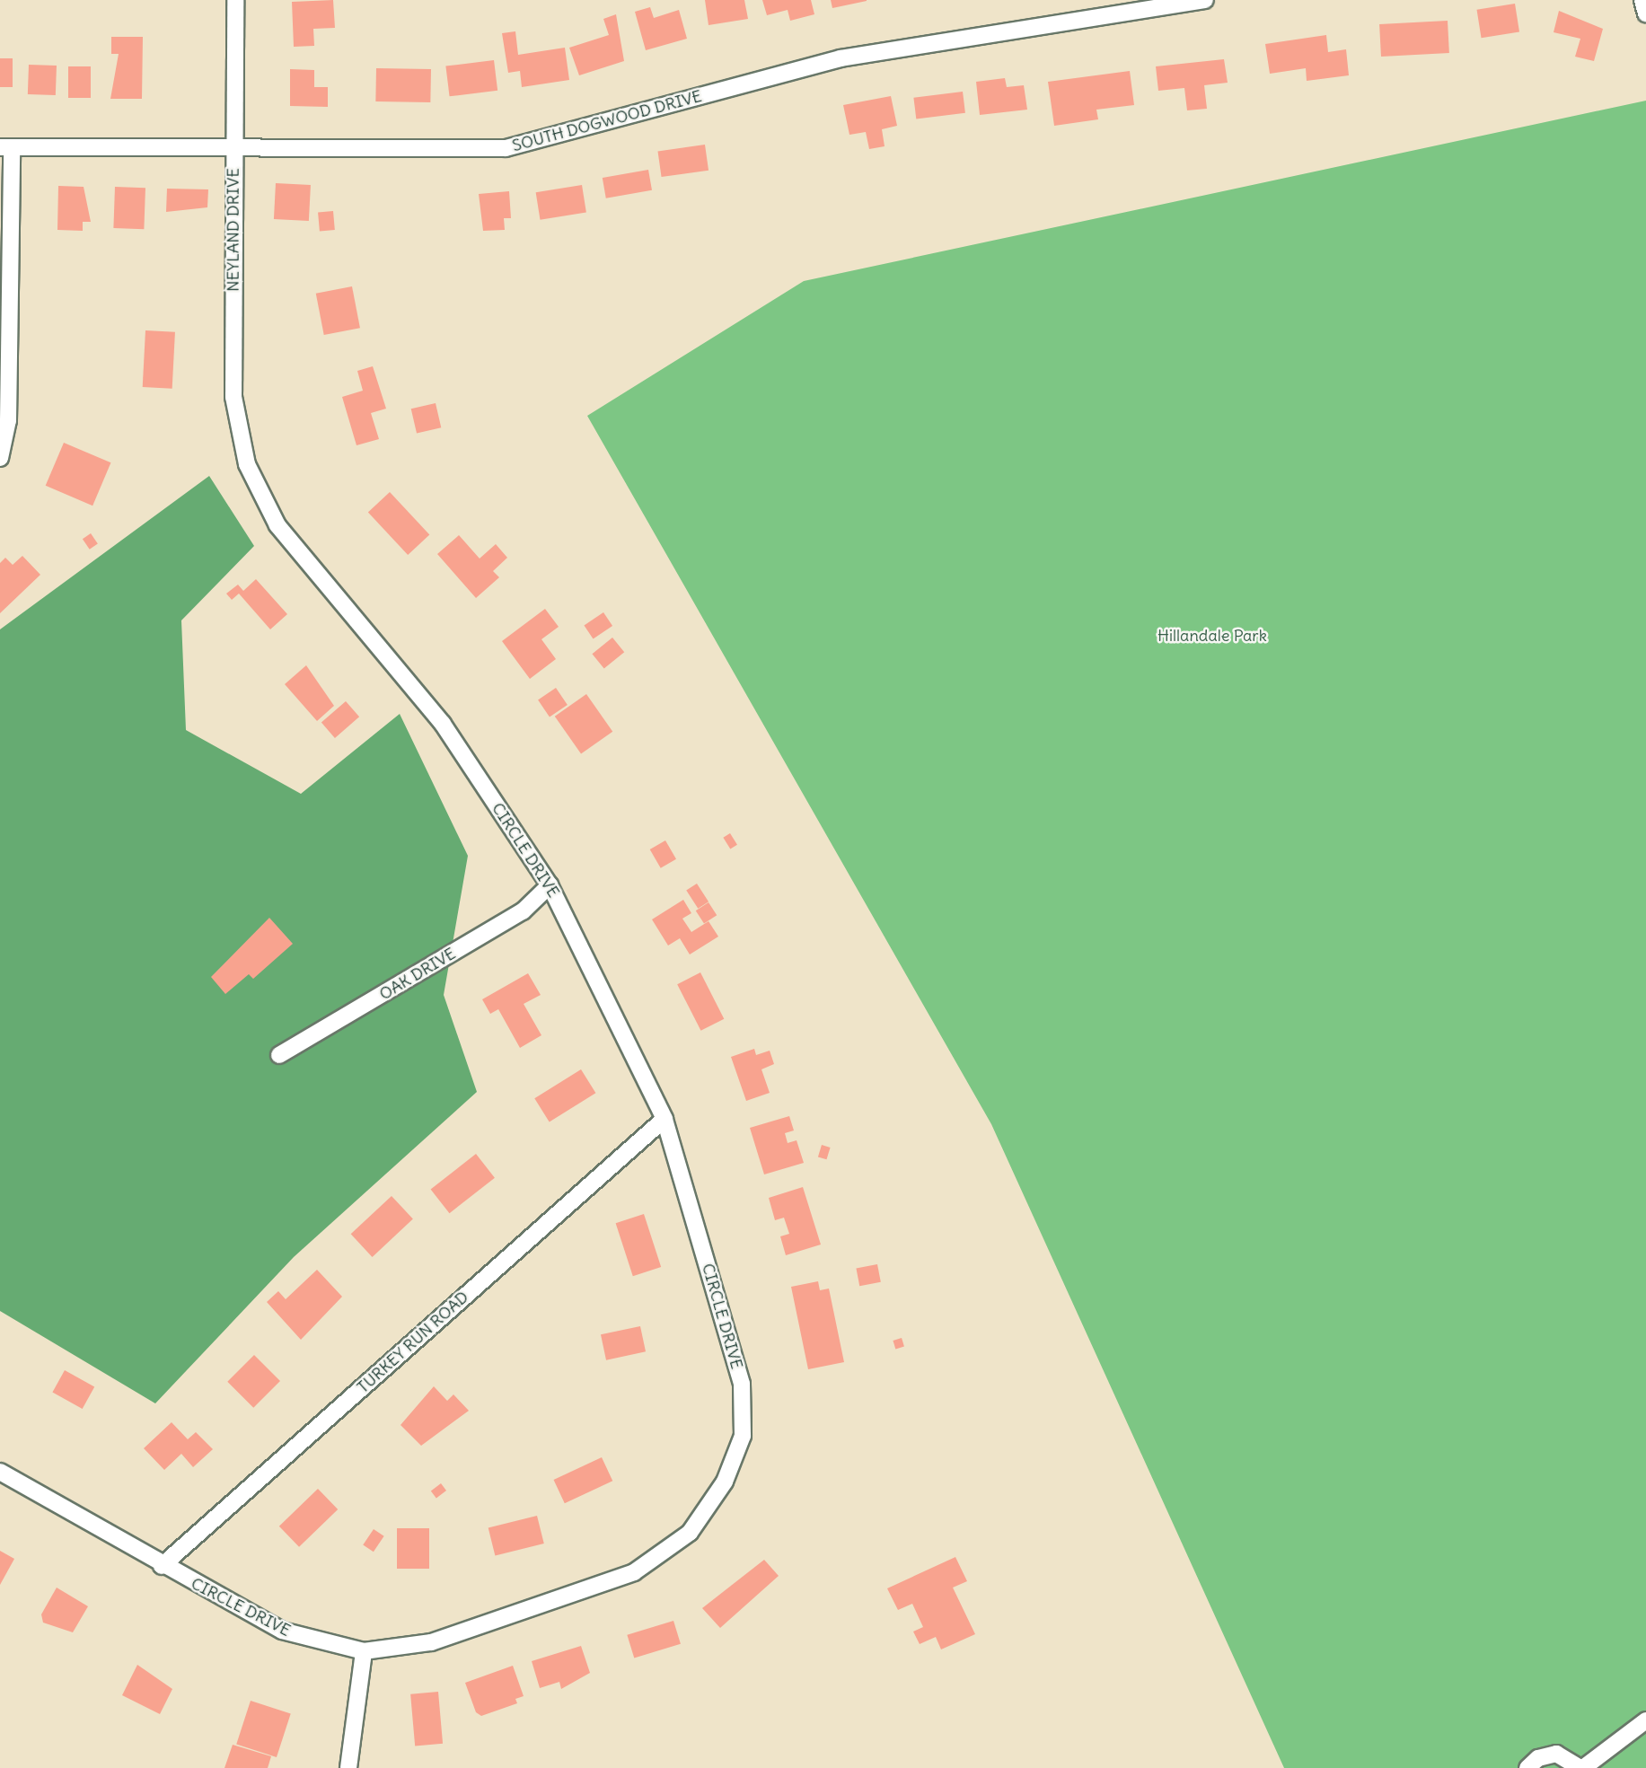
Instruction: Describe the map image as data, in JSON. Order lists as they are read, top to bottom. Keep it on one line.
{"streets":{"street":["SOUTH DOGWOOD DRIVE","NEYLAND DRIVE","CIRCLE DRIVE","OAK DRIVE","TURKEY RUN ROAD"]},"crossings":[["SOUTH DOGWOOD DRIVE","NEYLAND DRIVE"],["NEYLAND DRIVE","CIRCLE DRIVE"],["CIRCLE DRIVE","OAK DRIVE"],["CIRCLE DRIVE","TURKEY RUN ROAD"]],"parks":["Hillandale Park"]}
